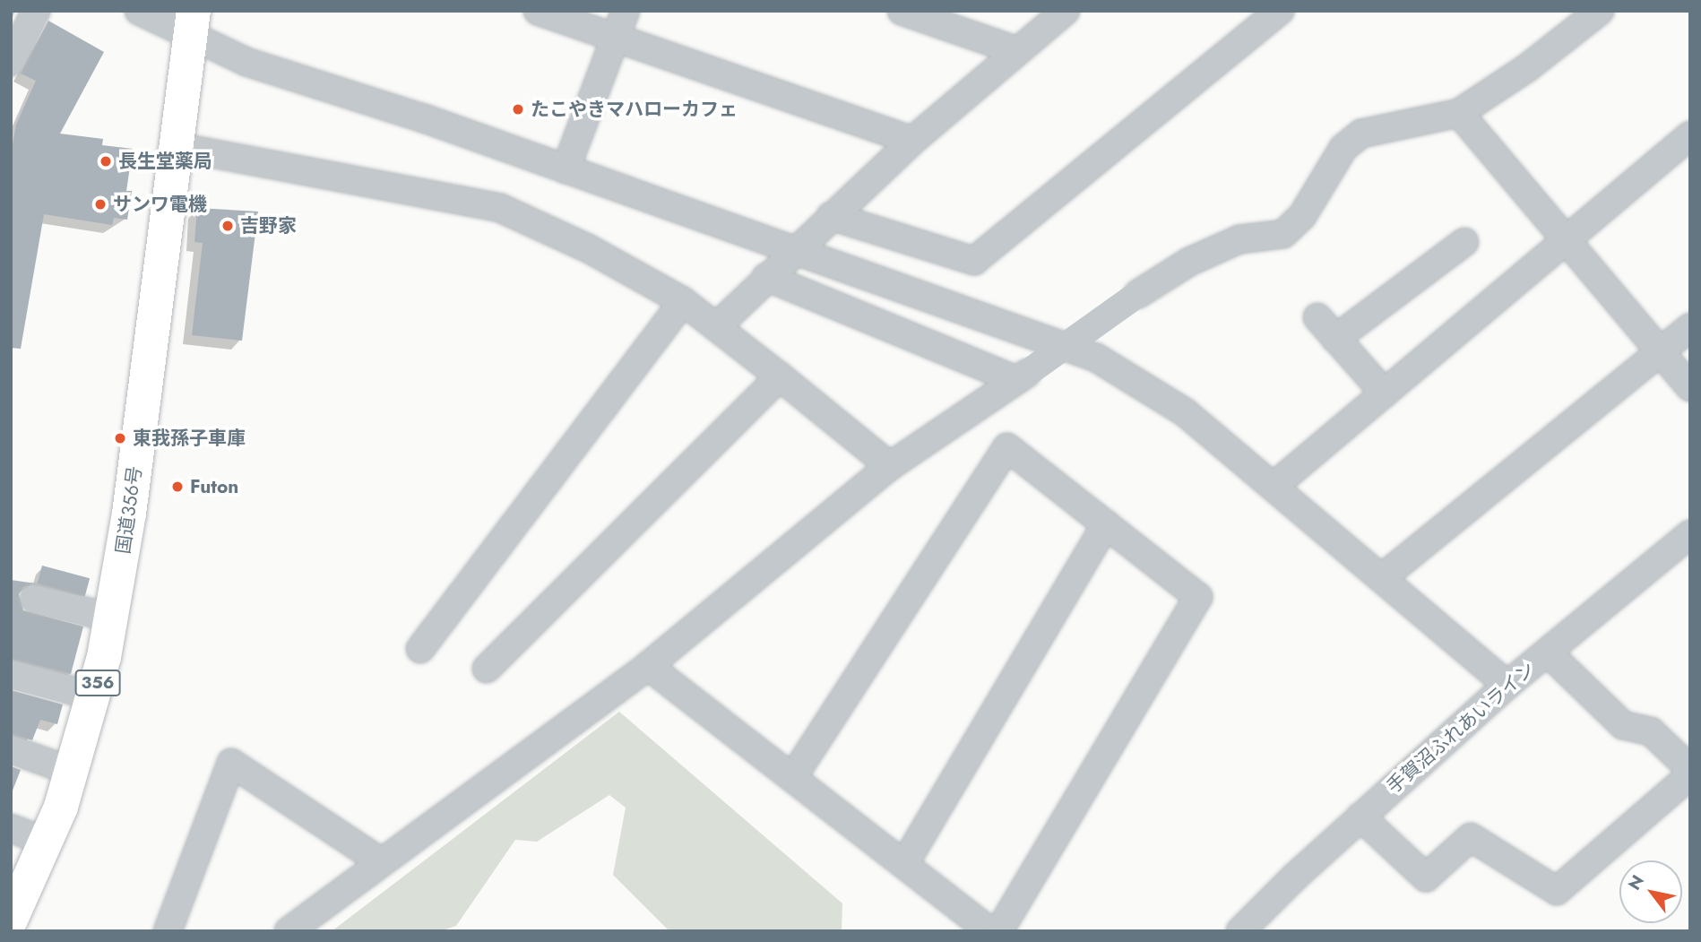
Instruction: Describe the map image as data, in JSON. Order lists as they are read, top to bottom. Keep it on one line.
{"streets":{"highway":["国道356号","356"],"street":["手賀沼ふれあいライン"]},"places":["たこやきマハローカフェ","長生堂薬局","サンワ電機","吉野家","東我孫子車庫","Futon"],"north":"top left"}
